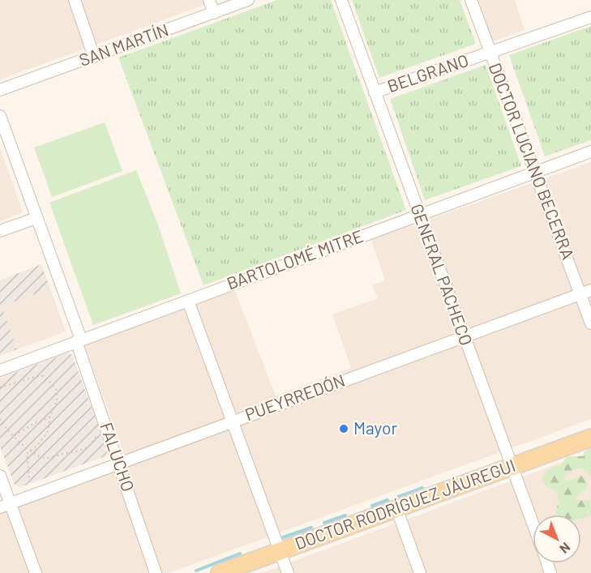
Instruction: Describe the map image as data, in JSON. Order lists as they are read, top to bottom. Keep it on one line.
{"streets":{"main road":["DOCTOR RODRÍGUEZ JÁUREGUI"],"street":["SAN MARTÍN","BELGRANO","DOCTOR LUCIANO BECERRA","BARTOLOMÉ MITRE","GENERAL PACHECO","PUEYRREDÓN","FALUCHO"]},"crossings":[["BELGRANO","DOCTOR LUCIANO BECERRA"],["BELGRANO","GENERAL PACHECO"],["DOCTOR LUCIANO BECERRA","BARTOLOMÉ MITRE"],["DOCTOR LUCIANO BECERRA","PUEYRREDÓN"],["BARTOLOMÉ MITRE","GENERAL PACHECO"],["BARTOLOMÉ MITRE","FALUCHO"],["GENERAL PACHECO","PUEYRREDÓN"],["GENERAL PACHECO","DOCTOR RODRÍGUEZ JÁUREGUI"],["PUEYRREDÓN","FALUCHO"]],"places":["Mayor"],"north":"bottom right"}
